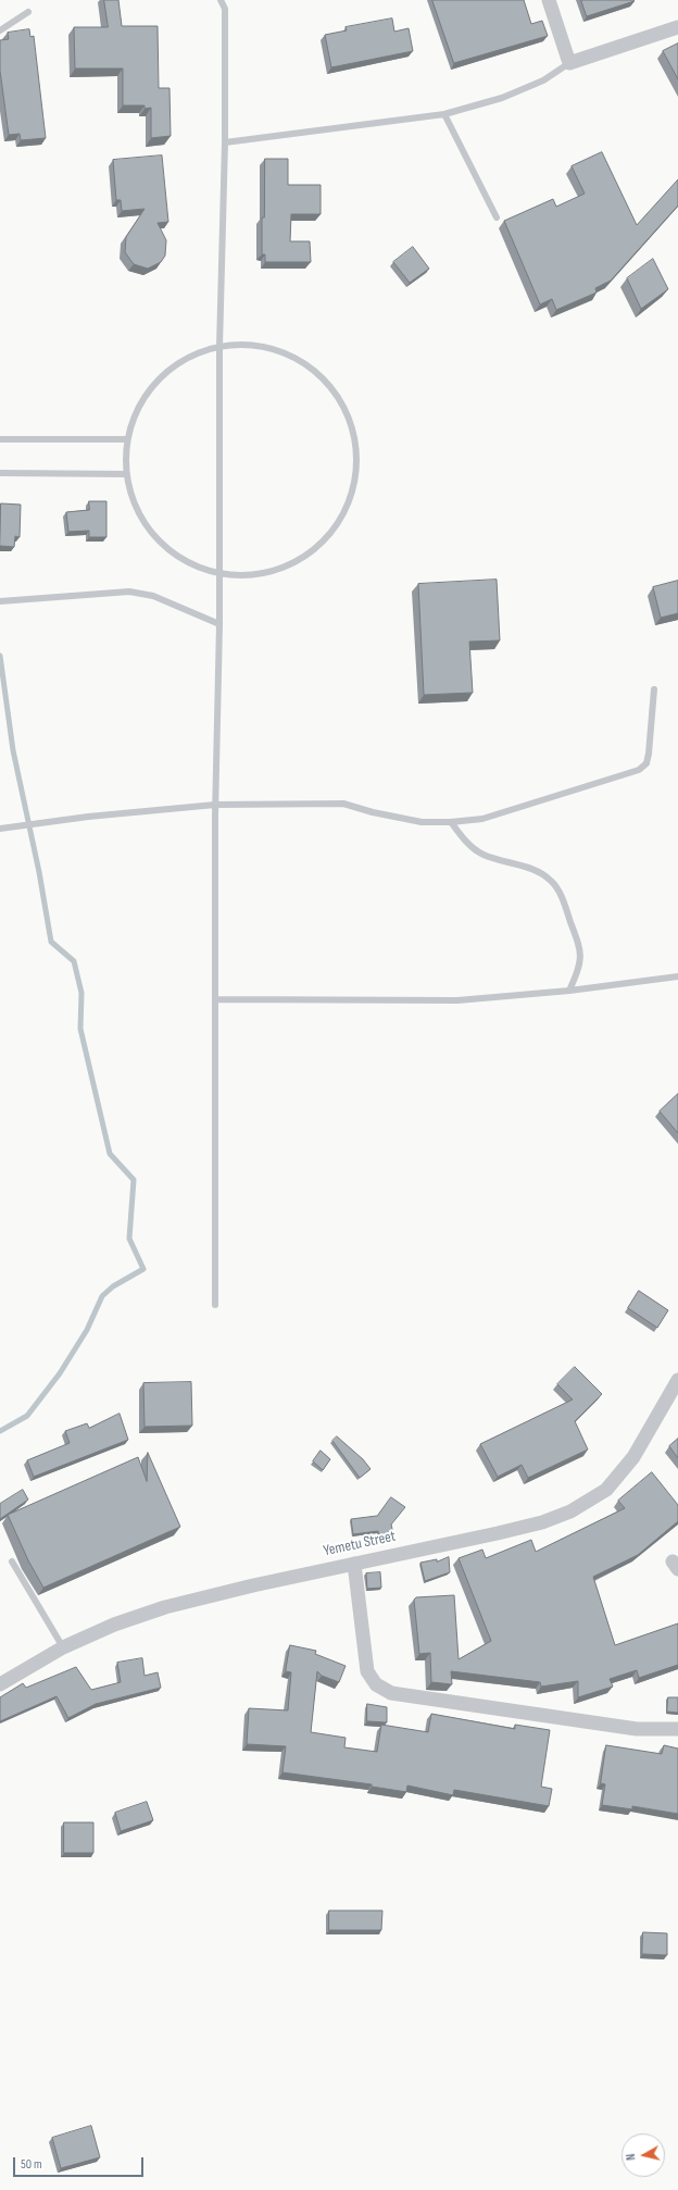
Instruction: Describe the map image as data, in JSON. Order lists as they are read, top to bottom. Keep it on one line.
{"streets":{"street":["Yemetu Street"]},"scale_bar":"50 m","north":"left"}
